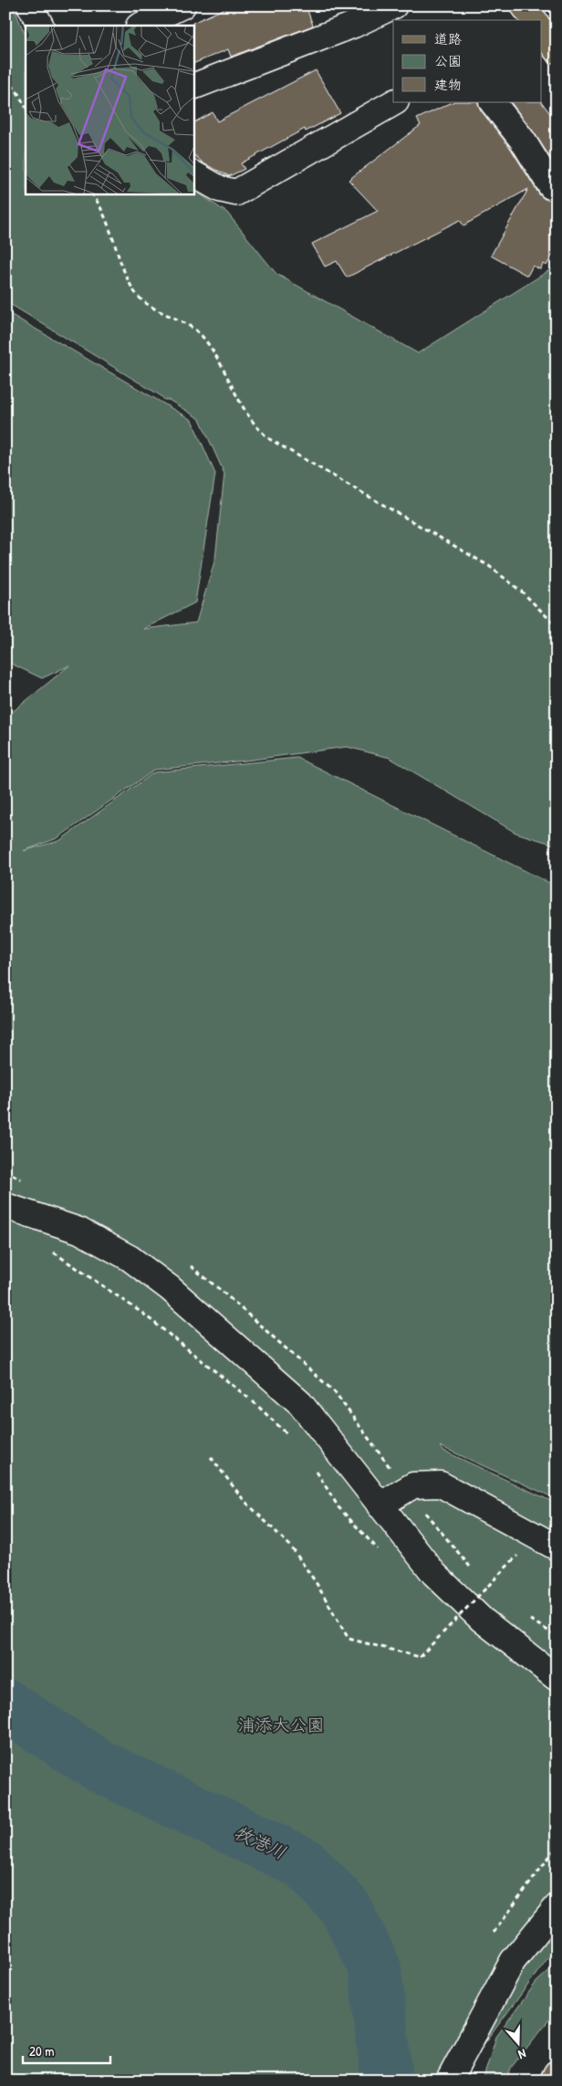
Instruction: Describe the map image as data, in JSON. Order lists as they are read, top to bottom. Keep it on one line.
{"water":["牧港川"],"parks":["浦添大公園"],"legend":["道路","公園","建物"],"scale_bar":"20 m","north":"bottom"}
